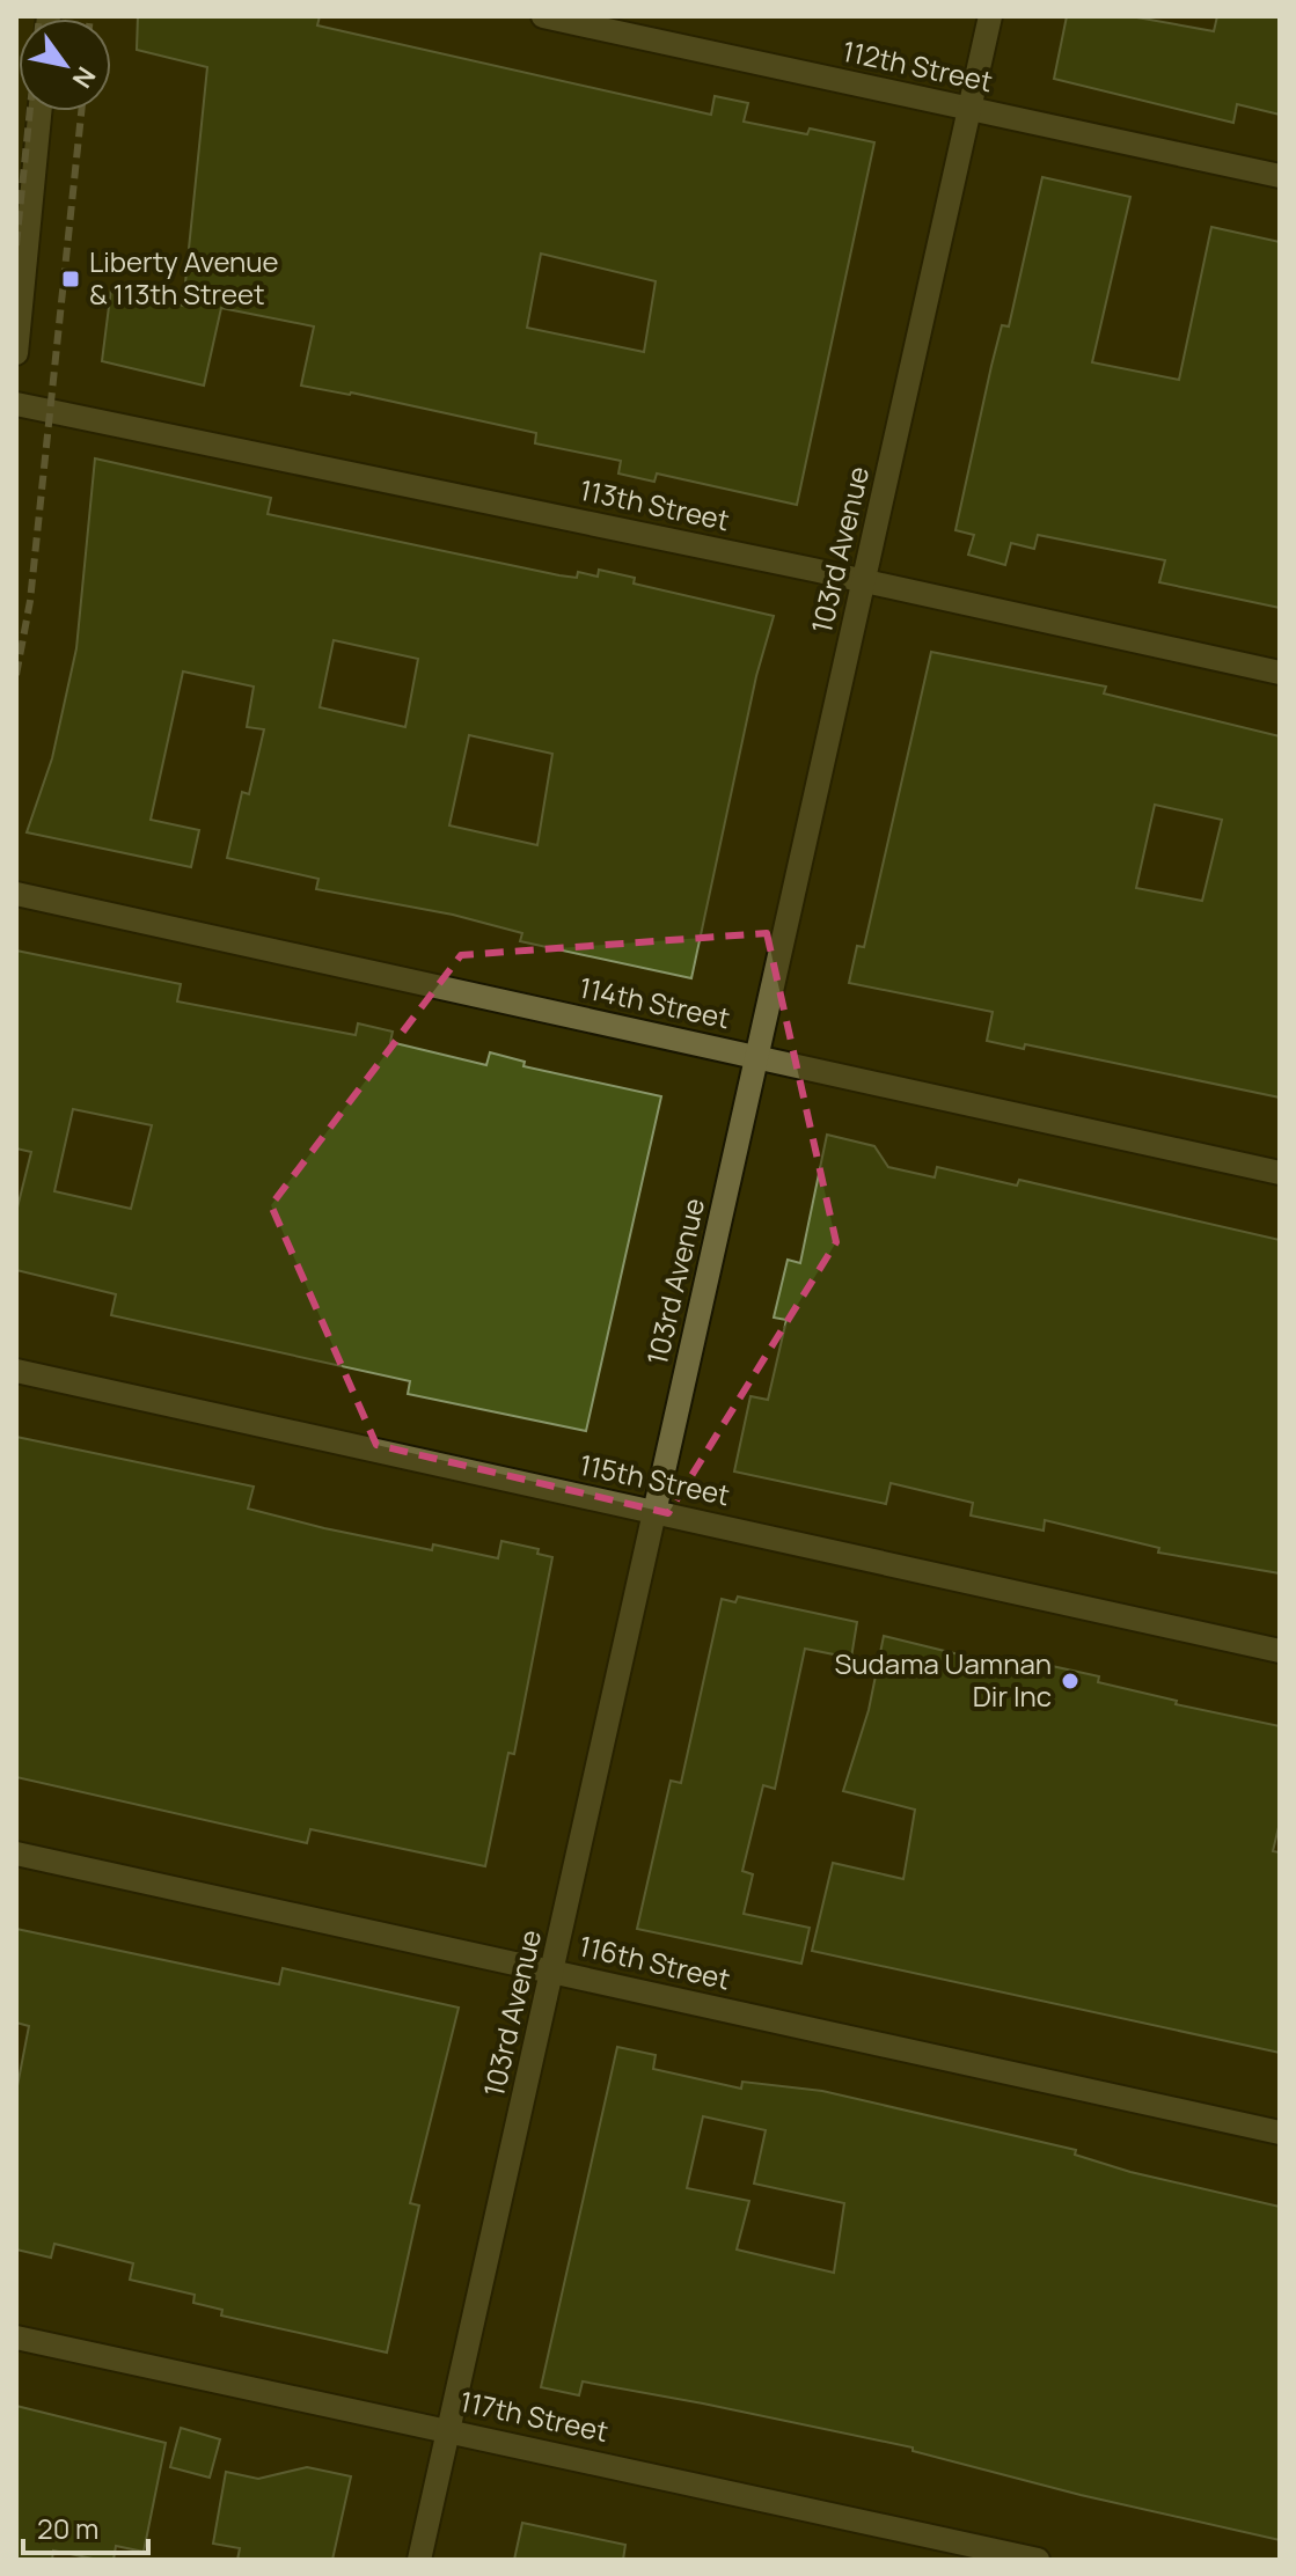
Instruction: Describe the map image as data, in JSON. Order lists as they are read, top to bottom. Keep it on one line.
{"streets":{"street":["112th Street","113th Street","103rd Avenue","114th Street","115th Street","116th Street","117th Street"]},"crossings":[["112th Street","103rd Avenue"],["113th Street","103rd Avenue"],["103rd Avenue","114th Street"],["103rd Avenue","115th Street"],["103rd Avenue","116th Street"],["103rd Avenue","117th Street"]],"places":{"transit":["Liberty Avenue & 113th Street"],"other":["Sudama Uamnan Dir Inc"]},"scale_bar":"20 m","north":"bottom right"}
